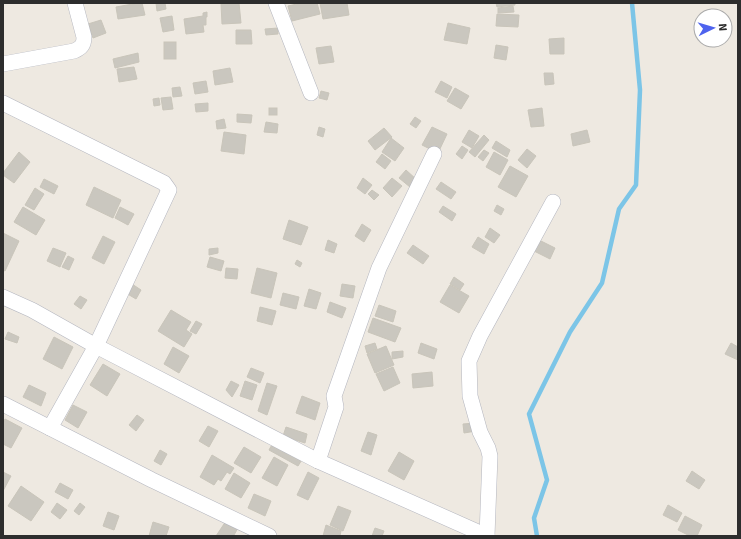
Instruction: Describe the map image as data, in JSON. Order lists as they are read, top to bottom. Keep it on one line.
{"north":"right"}
